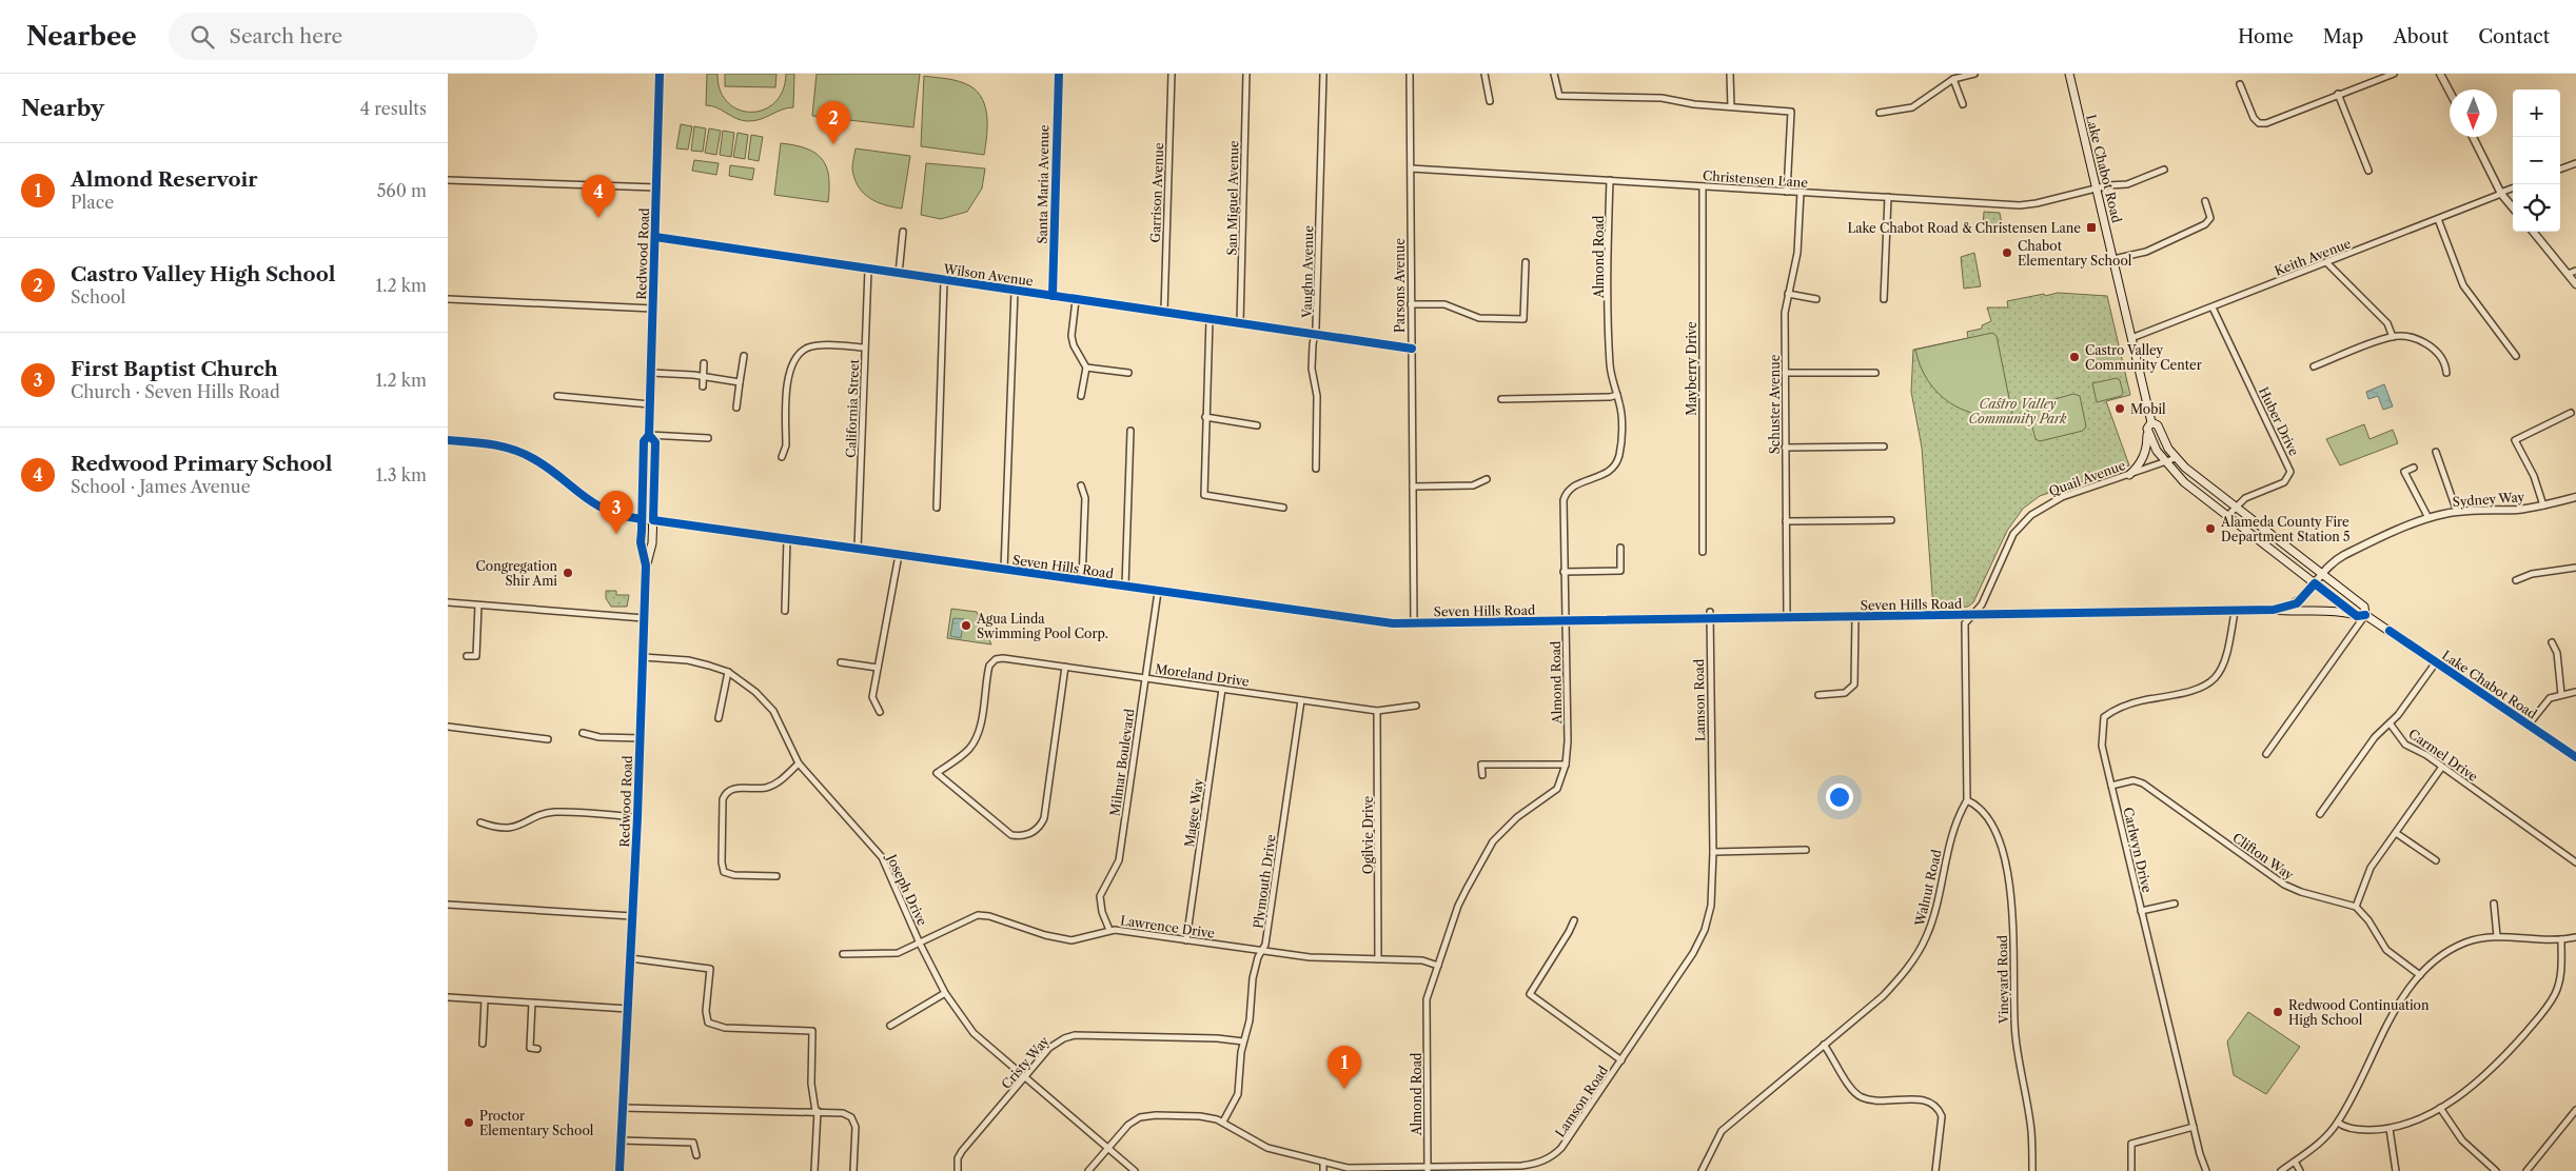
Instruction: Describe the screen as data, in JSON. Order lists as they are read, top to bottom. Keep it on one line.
{"streets":{"main road":["Lake Chabot Road","Redwood Road"],"street":["Christensen Lane","Santa Maria Avenue","Garrison Avenue","San Miguel Avenue","Almond Road","Keith Avenue","Vaughn Avenue","Wilson Avenue","Parsons Avenue","Mayberry Drive","Schuster Avenue","California Street","Huber Drive","Quail Avenue","Sydney Way","Seven Hills Road","Moreland Drive","Lamson Road","Carmel Drive","Milmar Boulevard","Magee Way","Ogilvie Drive","Carlwyn Drive","Clifton Way","Plymouth Drive","Walnut Road","Joseph Drive","Lawrence Drive","Vineyard Road","Cristy Way"]},"crossings":[["Lake Chabot Road","Christensen Lane"],["Lake Chabot Road","Keith Avenue"],["Lake Chabot Road","Huber Drive"],["Lake Chabot Road","Quail Avenue"],["Lake Chabot Road","Sydney Way"],["Lake Chabot Road","Seven Hills Road"],["Lake Chabot Road","Carmel Drive"],["Christensen Lane","Almond Road"],["Christensen Lane","Parsons Avenue"],["Christensen Lane","Mayberry Drive"],["Christensen Lane","Schuster Avenue"],["Santa Maria Avenue","Wilson Avenue"],["Garrison Avenue","Wilson Avenue"],["San Miguel Avenue","Wilson Avenue"],["Redwood Road","Wilson Avenue"],["Redwood Road","Seven Hills Road"],["Redwood Road","Joseph Drive"],["Almond Road","Seven Hills Road"],["Almond Road","Lamson Road"],["Almond Road","Lawrence Drive"],["Keith Avenue","Huber Drive"],["Vaughn Avenue","Wilson Avenue"],["Wilson Avenue","Parsons Avenue"],["Wilson Avenue","California Street"],["Parsons Avenue","Seven Hills Road"],["Schuster Avenue","Seven Hills Road"],["California Street","Seven Hills Road"],["Quail Avenue","Seven Hills Road"],["Quail Avenue","Walnut Road"],["Sydney Way","Seven Hills Road"],["Seven Hills Road","Lamson Road"],["Seven Hills Road","Milmar Boulevard"],["Seven Hills Road","Carlwyn Drive"],["Seven Hills Road","Walnut Road"],["Moreland Drive","Milmar Boulevard"],["Moreland Drive","Magee Way"],["Moreland Drive","Ogilvie Drive"],["Moreland Drive","Plymouth Drive"],["Lamson Road","Plymouth Drive"],["Lamson Road","Joseph Drive"],["Milmar Boulevard","Lawrence Drive"],["Magee Way","Lawrence Drive"],["Ogilvie Drive","Lawrence Drive"],["Carlwyn Drive","Clifton Way"],["Plymouth Drive","Lawrence Drive"],["Plymouth Drive","Cristy Way"],["Walnut Road","Vineyard Road"],["Joseph Drive","Lawrence Drive"],["Joseph Drive","Cristy Way"]],"parks":["Castro Valley Community Park"],"places":{"transit":["Lake Chabot Road & Christensen Lane"],"other":["Chabot Elementary School","Castro Valley Community Center","Mobil","Alameda County Fire Department Station 5","Congregation Shir Ami","Agua Linda Swimming Pool Corp.","Redwood Continuation High School","Proctor Elementary School"]},"north":"bottom","page":{"header":"Nearbee","search":"Search here","nav":["Home","Map","About","Contact"],"heading":["Nearby","4 results"],"map_buttons":["+","−"],"pins":["2","4","3","1"],"list":[{"mark":"1","name":"Almond Reservoir","note":"Place","value":"560 m"},{"mark":"2","name":"Castro Valley High School","note":"School","value":"1.2 km"},{"mark":"3","name":"First Baptist Church","note":"Church · Seven Hills Road","value":"1.2 km"},{"mark":"4","name":"Redwood Primary School","note":"School · James Avenue","value":"1.3 km"}]}}
